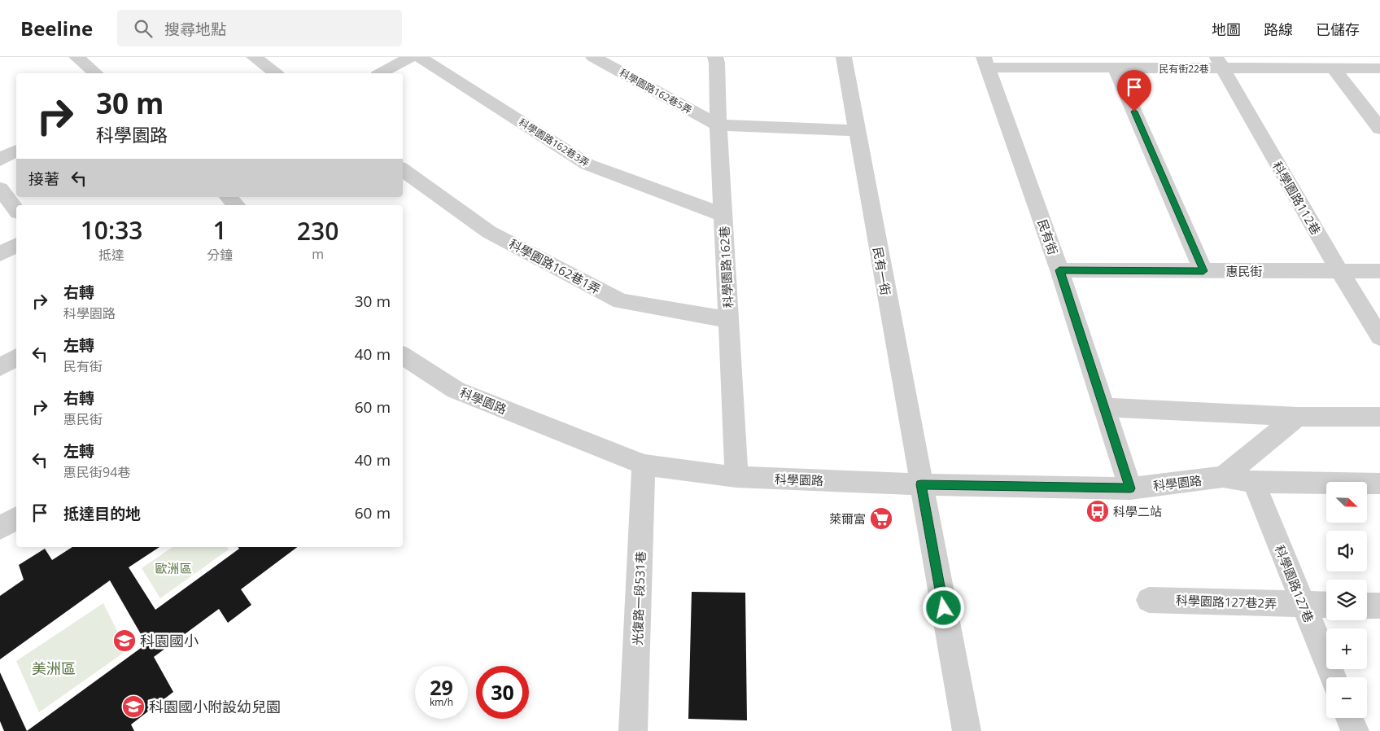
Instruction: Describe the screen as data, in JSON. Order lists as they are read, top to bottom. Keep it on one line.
{"streets":{"street":["民有街22巷","科學園路162巷5弄","科學園路162巷3弄","科學園路112巷","民有街","科學園路162巷1弄","科學園路162巷","民有一街","惠民街","科學園路","科學園路127巷","光復路一段531巷","科學園路127巷2弄"]},"crossings":[["民有街22巷","科學園路112巷"],["民有街22巷","民有街"],["科學園路162巷5弄","科學園路162巷"],["科學園路162巷3弄","科學園路162巷"],["科學園路112巷","惠民街"],["民有街","惠民街"],["民有街","科學園路"],["科學園路162巷1弄","科學園路162巷"],["科學園路162巷","科學園路"],["民有一街","科學園路"],["科學園路","科學園路127巷"],["科學園路","光復路一段531巷"],["科學園路127巷","科學園路127巷2弄"]],"parks":["歐洲區","美洲區"],"places":{"bus stop":["科學二站"],"supermarket":["萊爾富"],"school or university":["科園國小","科園國小附設幼兒園"]},"north":"bottom right","page":{"header":"Beeline","search":"搜尋地點","nav":["地圖","路線","已儲存"],"turn":["30 m","科學園路"],"then":"接著","eta":["10:33","抵達","1","分鐘","230","m"],"list":[{"name":"右轉","note":"科學園路","value":"30 m"},{"name":"左轉","note":"民有街","value":"40 m"},{"name":"右轉","note":"惠民街","value":"60 m"},{"name":"左轉","note":"惠民街94巷","value":"40 m"},{"name":"抵達目的地","value":"60 m"}],"map_buttons":["+","−"],"speed":"29 km/h","limit":"30"}}
